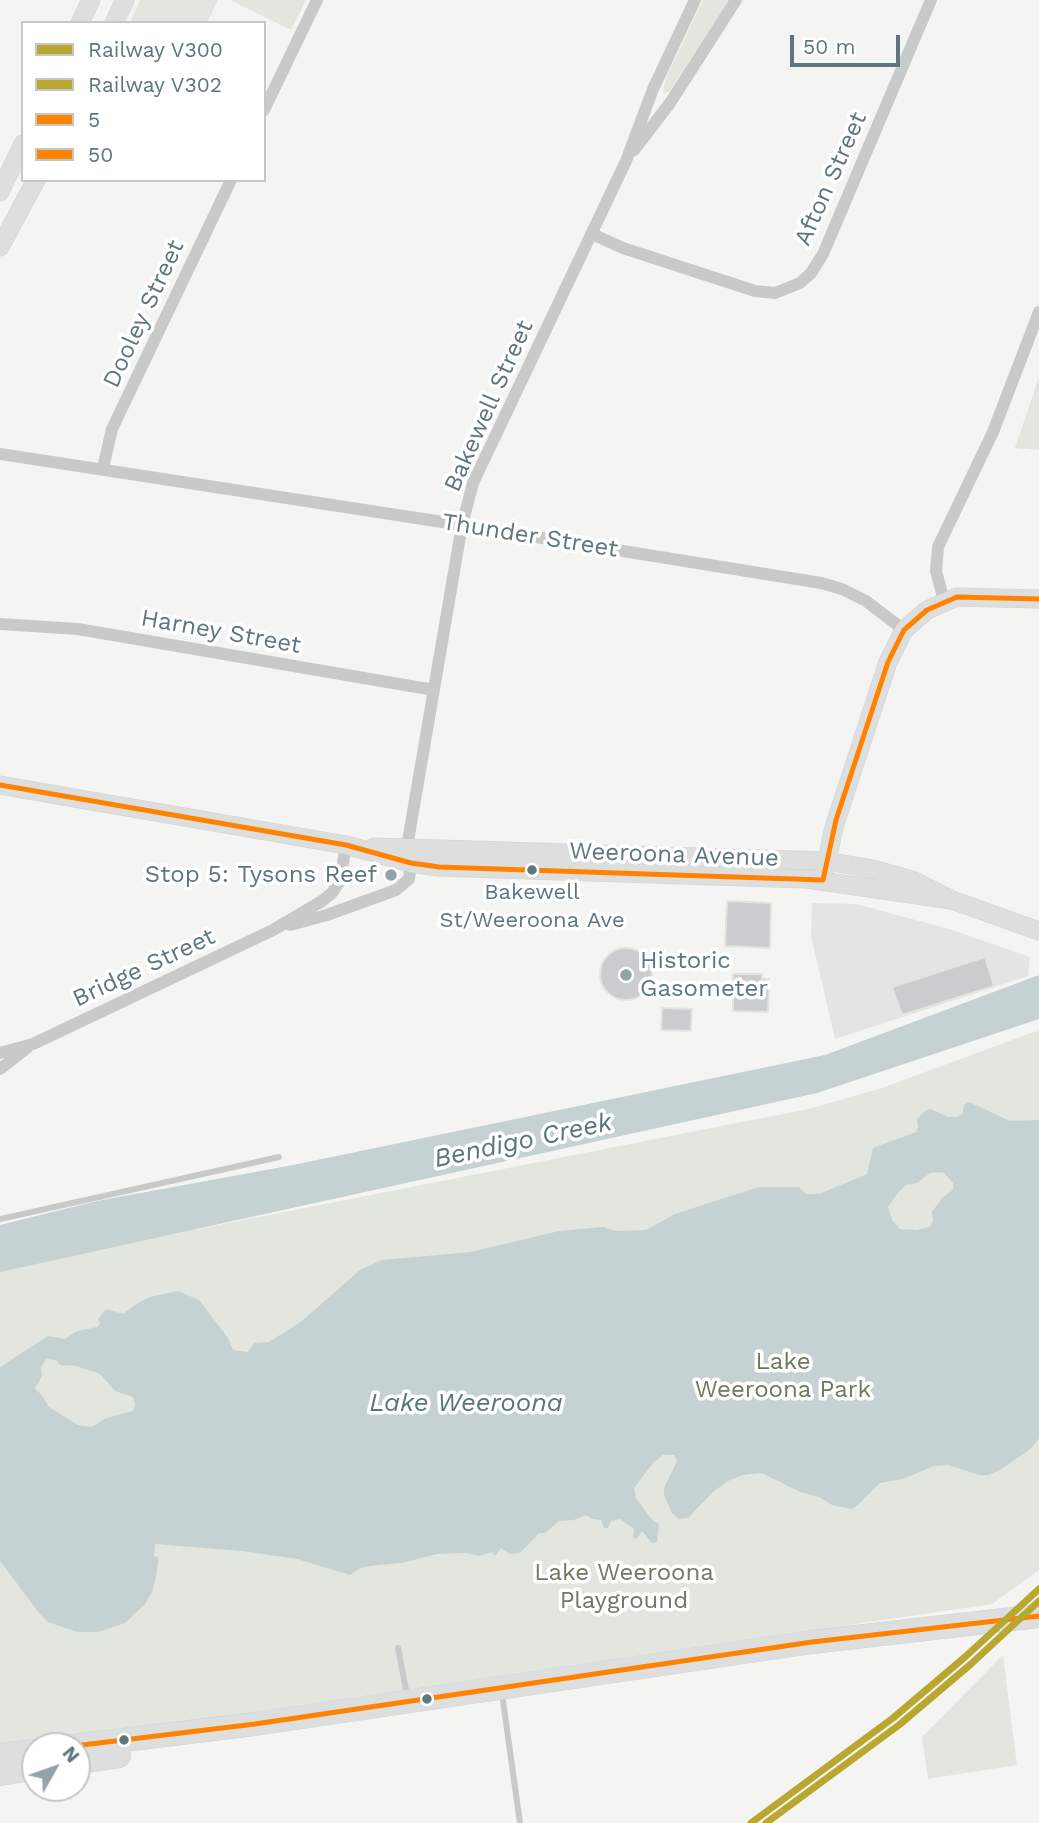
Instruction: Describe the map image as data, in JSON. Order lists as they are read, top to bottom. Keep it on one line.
{"streets":{"main road":["Weeroona Avenue"],"street":["Afton Street","Dooley Street","Bakewell Street","Thunder Street","Harney Street","Bridge Street"]},"crossings":[["Afton Street","Bakewell Street"],["Dooley Street","Thunder Street"],["Bakewell Street","Thunder Street"],["Bakewell Street","Harney Street"],["Bakewell Street","Weeroona Avenue"],["Bakewell Street","Bridge Street"],["Weeroona Avenue","Bridge Street"]],"water":["Bendigo Creek","Lake Weeroona"],"parks":["Lake Weeroona Park","Lake Weeroona Playground"],"places":["Bakewell St/Weeroona Ave","Stop 5: Tysons Reef","Historic Gasometer"],"lines":["transit line 50","rail line V300","rail line V302","transit line 5"],"legend":["Railway V300","Railway V302","5","50"],"scale_bar":"50 m","north":"top right"}
